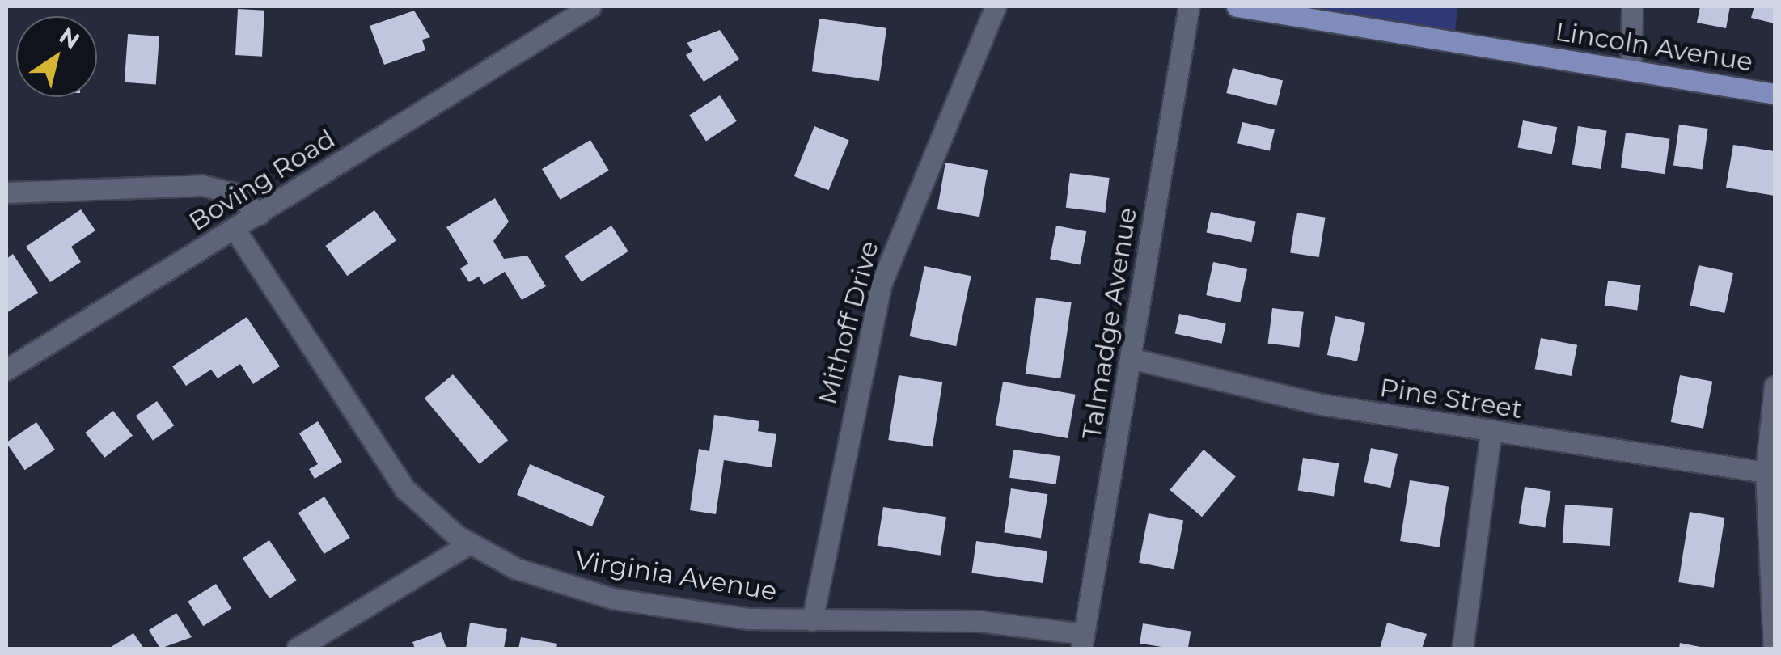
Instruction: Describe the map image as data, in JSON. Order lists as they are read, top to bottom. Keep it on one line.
{"streets":{"main road":["Lincoln Avenue"],"street":["Boving Road","Mithoff Drive","Talmadge Avenue","Pine Street","Virginia Avenue"]},"crossings":[["Boving Road","Virginia Avenue"],["Mithoff Drive","Virginia Avenue"],["Talmadge Avenue","Pine Street"],["Talmadge Avenue","Virginia Avenue"]],"north":"top right"}
